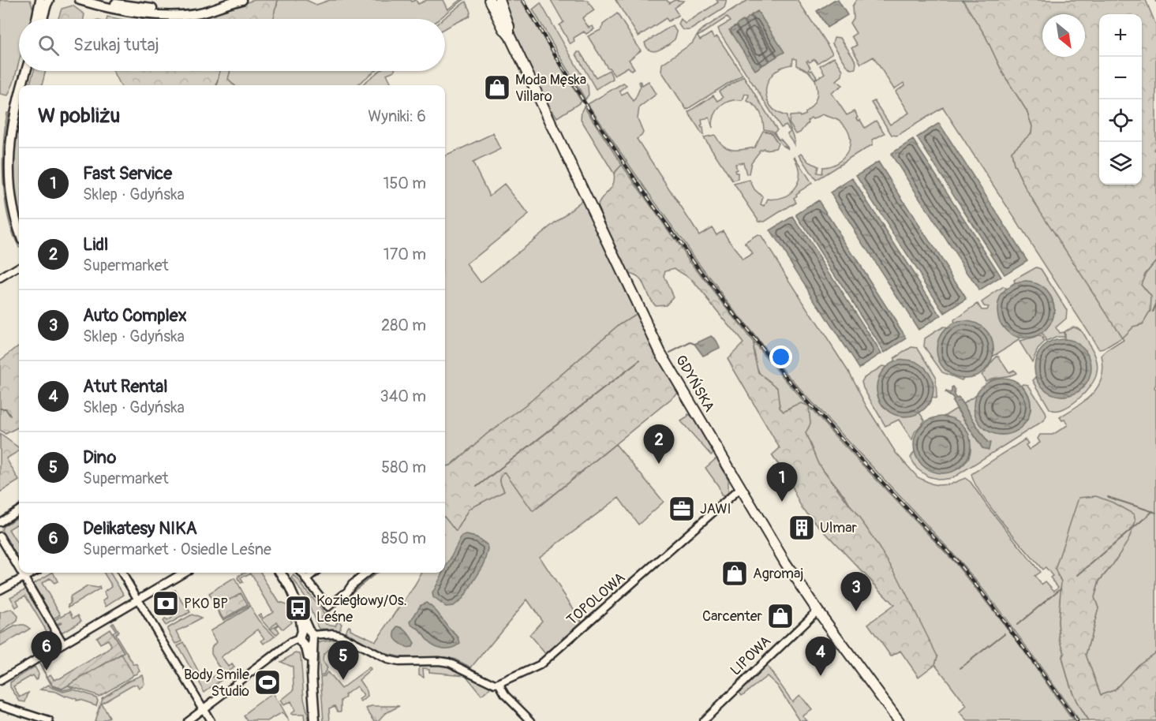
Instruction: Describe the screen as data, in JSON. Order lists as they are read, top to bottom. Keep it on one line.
{"streets":{"main road":["GDYŃSKA"],"street":["TOPOLOWA","LIPOWA"]},"crossings":[["GDYŃSKA","TOPOLOWA"],["GDYŃSKA","LIPOWA"]],"places":{"shop":["Moda Męska Villaro","Agromaj","Carcenter"],"office":["JAWI"],"building":["Ulmar"],"bank":["PKO BP"],"bus stop":["Koziegłowy/Os. Leśne"],"sports":["Body Smile Studio"]},"north":"bottom right","page":{"map_buttons":["+","−"],"search":"Szukaj tutaj","heading":["W pobliżu","Wyniki: 6"],"list":[{"mark":"1","name":"Fast Service","note":"Sklep · Gdyńska","value":"150 m"},{"mark":"2","name":"Lidl","note":"Supermarket","value":"170 m"},{"mark":"3","name":"Auto Complex","note":"Sklep · Gdyńska","value":"280 m"},{"mark":"4","name":"Atut Rental","note":"Sklep · Gdyńska","value":"340 m"},{"mark":"5","name":"Dino","note":"Supermarket","value":"580 m"},{"mark":"6","name":"Delikatesy NIKA","note":"Supermarket · Osiedle Leśne","value":"850 m"}],"pins":["2","1","3","6","4","5"]}}
